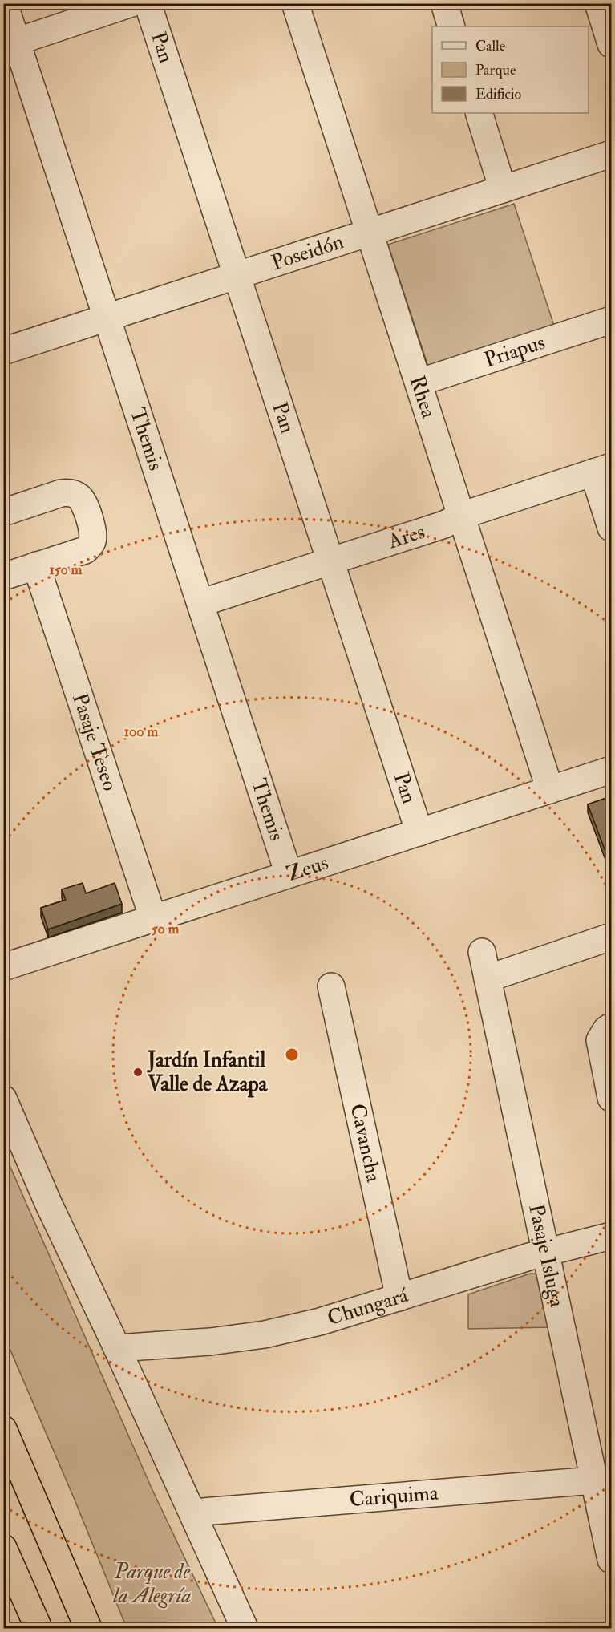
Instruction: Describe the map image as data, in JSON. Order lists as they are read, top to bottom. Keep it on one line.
{"streets":{"street":["Pan","Poseidón","Priapus","Rhea","Themis","Ares","Pasaje Teseo","Zeus","Cavancha","Pasaje Isluga","Chungará","Cariquima"]},"crossings":[["Pan","Poseidón"],["Pan","Ares"],["Pan","Zeus"],["Poseidón","Rhea"],["Poseidón","Themis"],["Priapus","Rhea"],["Rhea","Ares"],["Rhea","Zeus"],["Themis","Ares"],["Themis","Zeus"],["Pasaje Teseo","Zeus"],["Cavancha","Chungará"],["Pasaje Isluga","Chungará"],["Pasaje Isluga","Cariquima"]],"parks":["Parque de la Alegría"],"places":["Jardín Infantil Valle de Azapa"],"legend":["Calle","Parque","Edificio"],"rings":["150 m","100 m","50 m"]}
